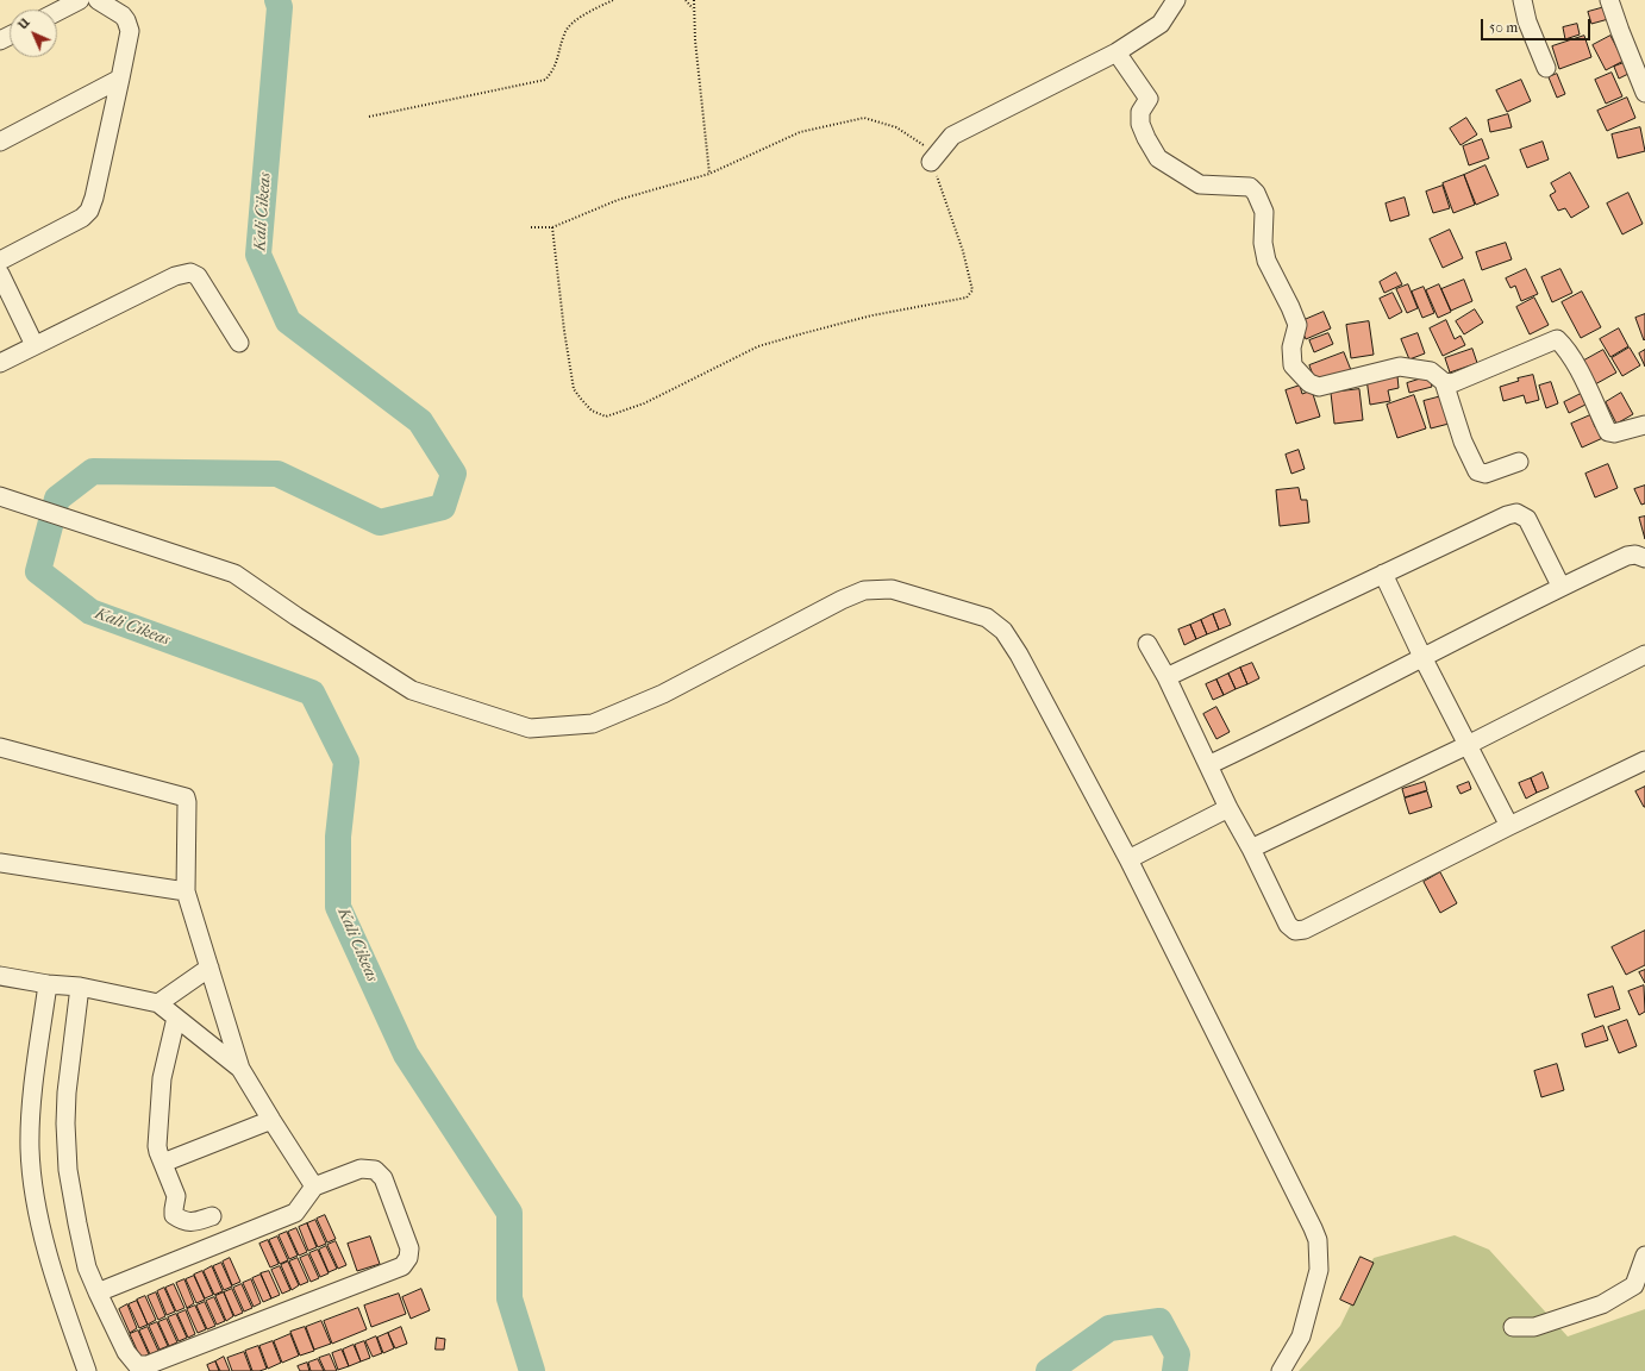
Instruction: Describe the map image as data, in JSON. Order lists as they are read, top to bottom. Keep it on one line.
{"water":["Kali Cikeas"],"scale_bar":"50 m","north":"top left"}
